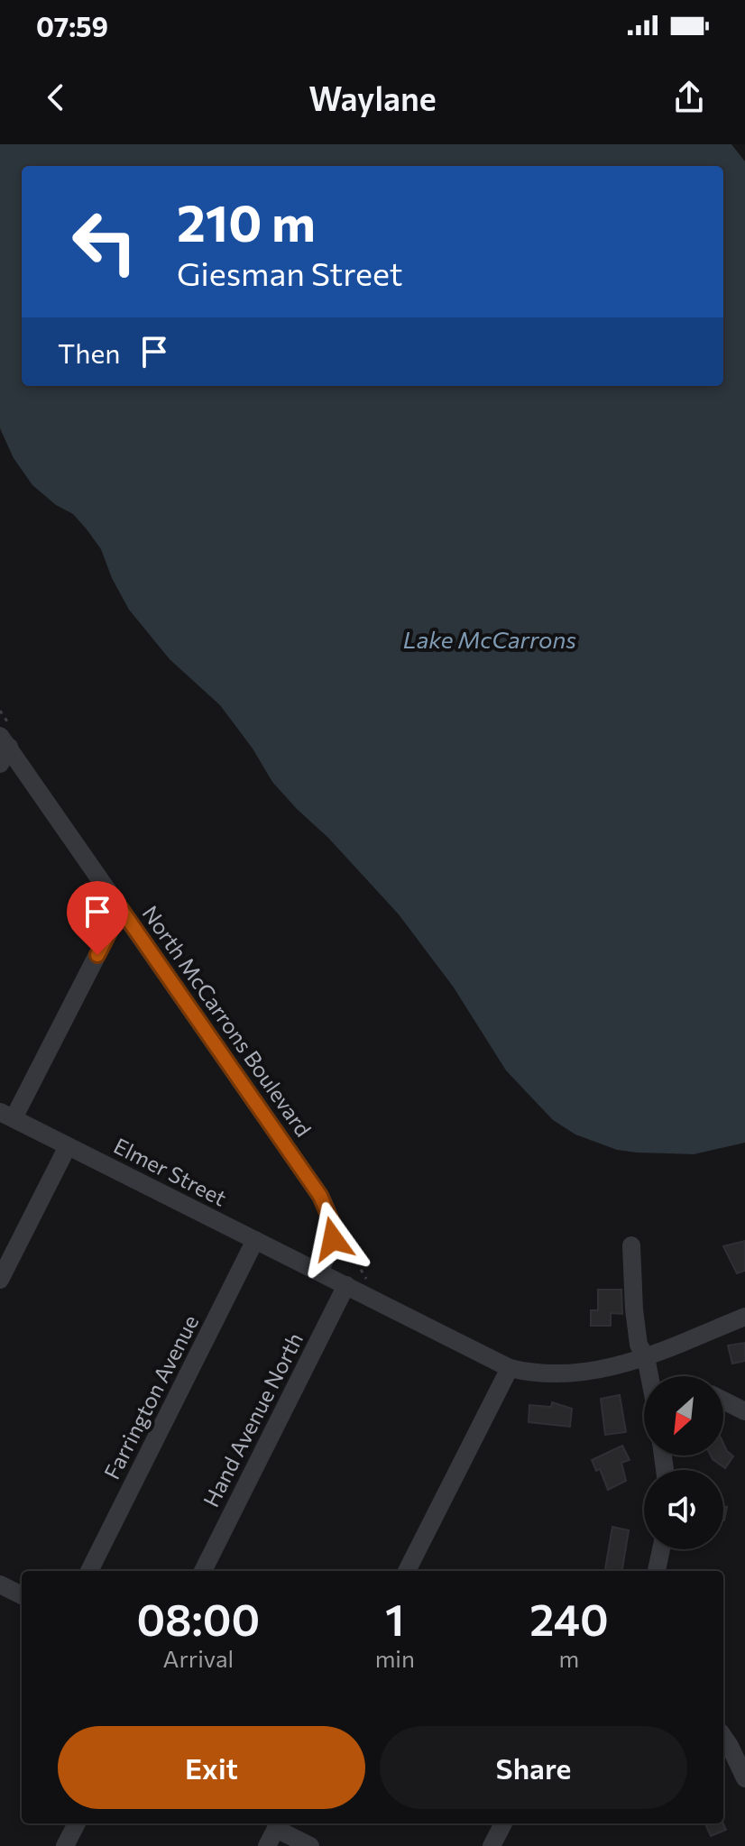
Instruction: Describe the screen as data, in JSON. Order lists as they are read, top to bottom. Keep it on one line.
{"streets":{"street":["North McCarrons Boulevard","Elmer Street","Farrington Avenue","Hand Avenue North"]},"crossings":[["North McCarrons Boulevard","Elmer Street"],["Elmer Street","Farrington Avenue"],["Elmer Street","Hand Avenue North"]],"water":["Lake McCarrons"],"north":"bottom left","page":{"status":"07:59","header":"Waylane","turn":["210 m","Giesman Street"],"then":"Then","eta":["08:00","Arrival","1","min","240","m"],"buttons":["Exit","Share"]}}
